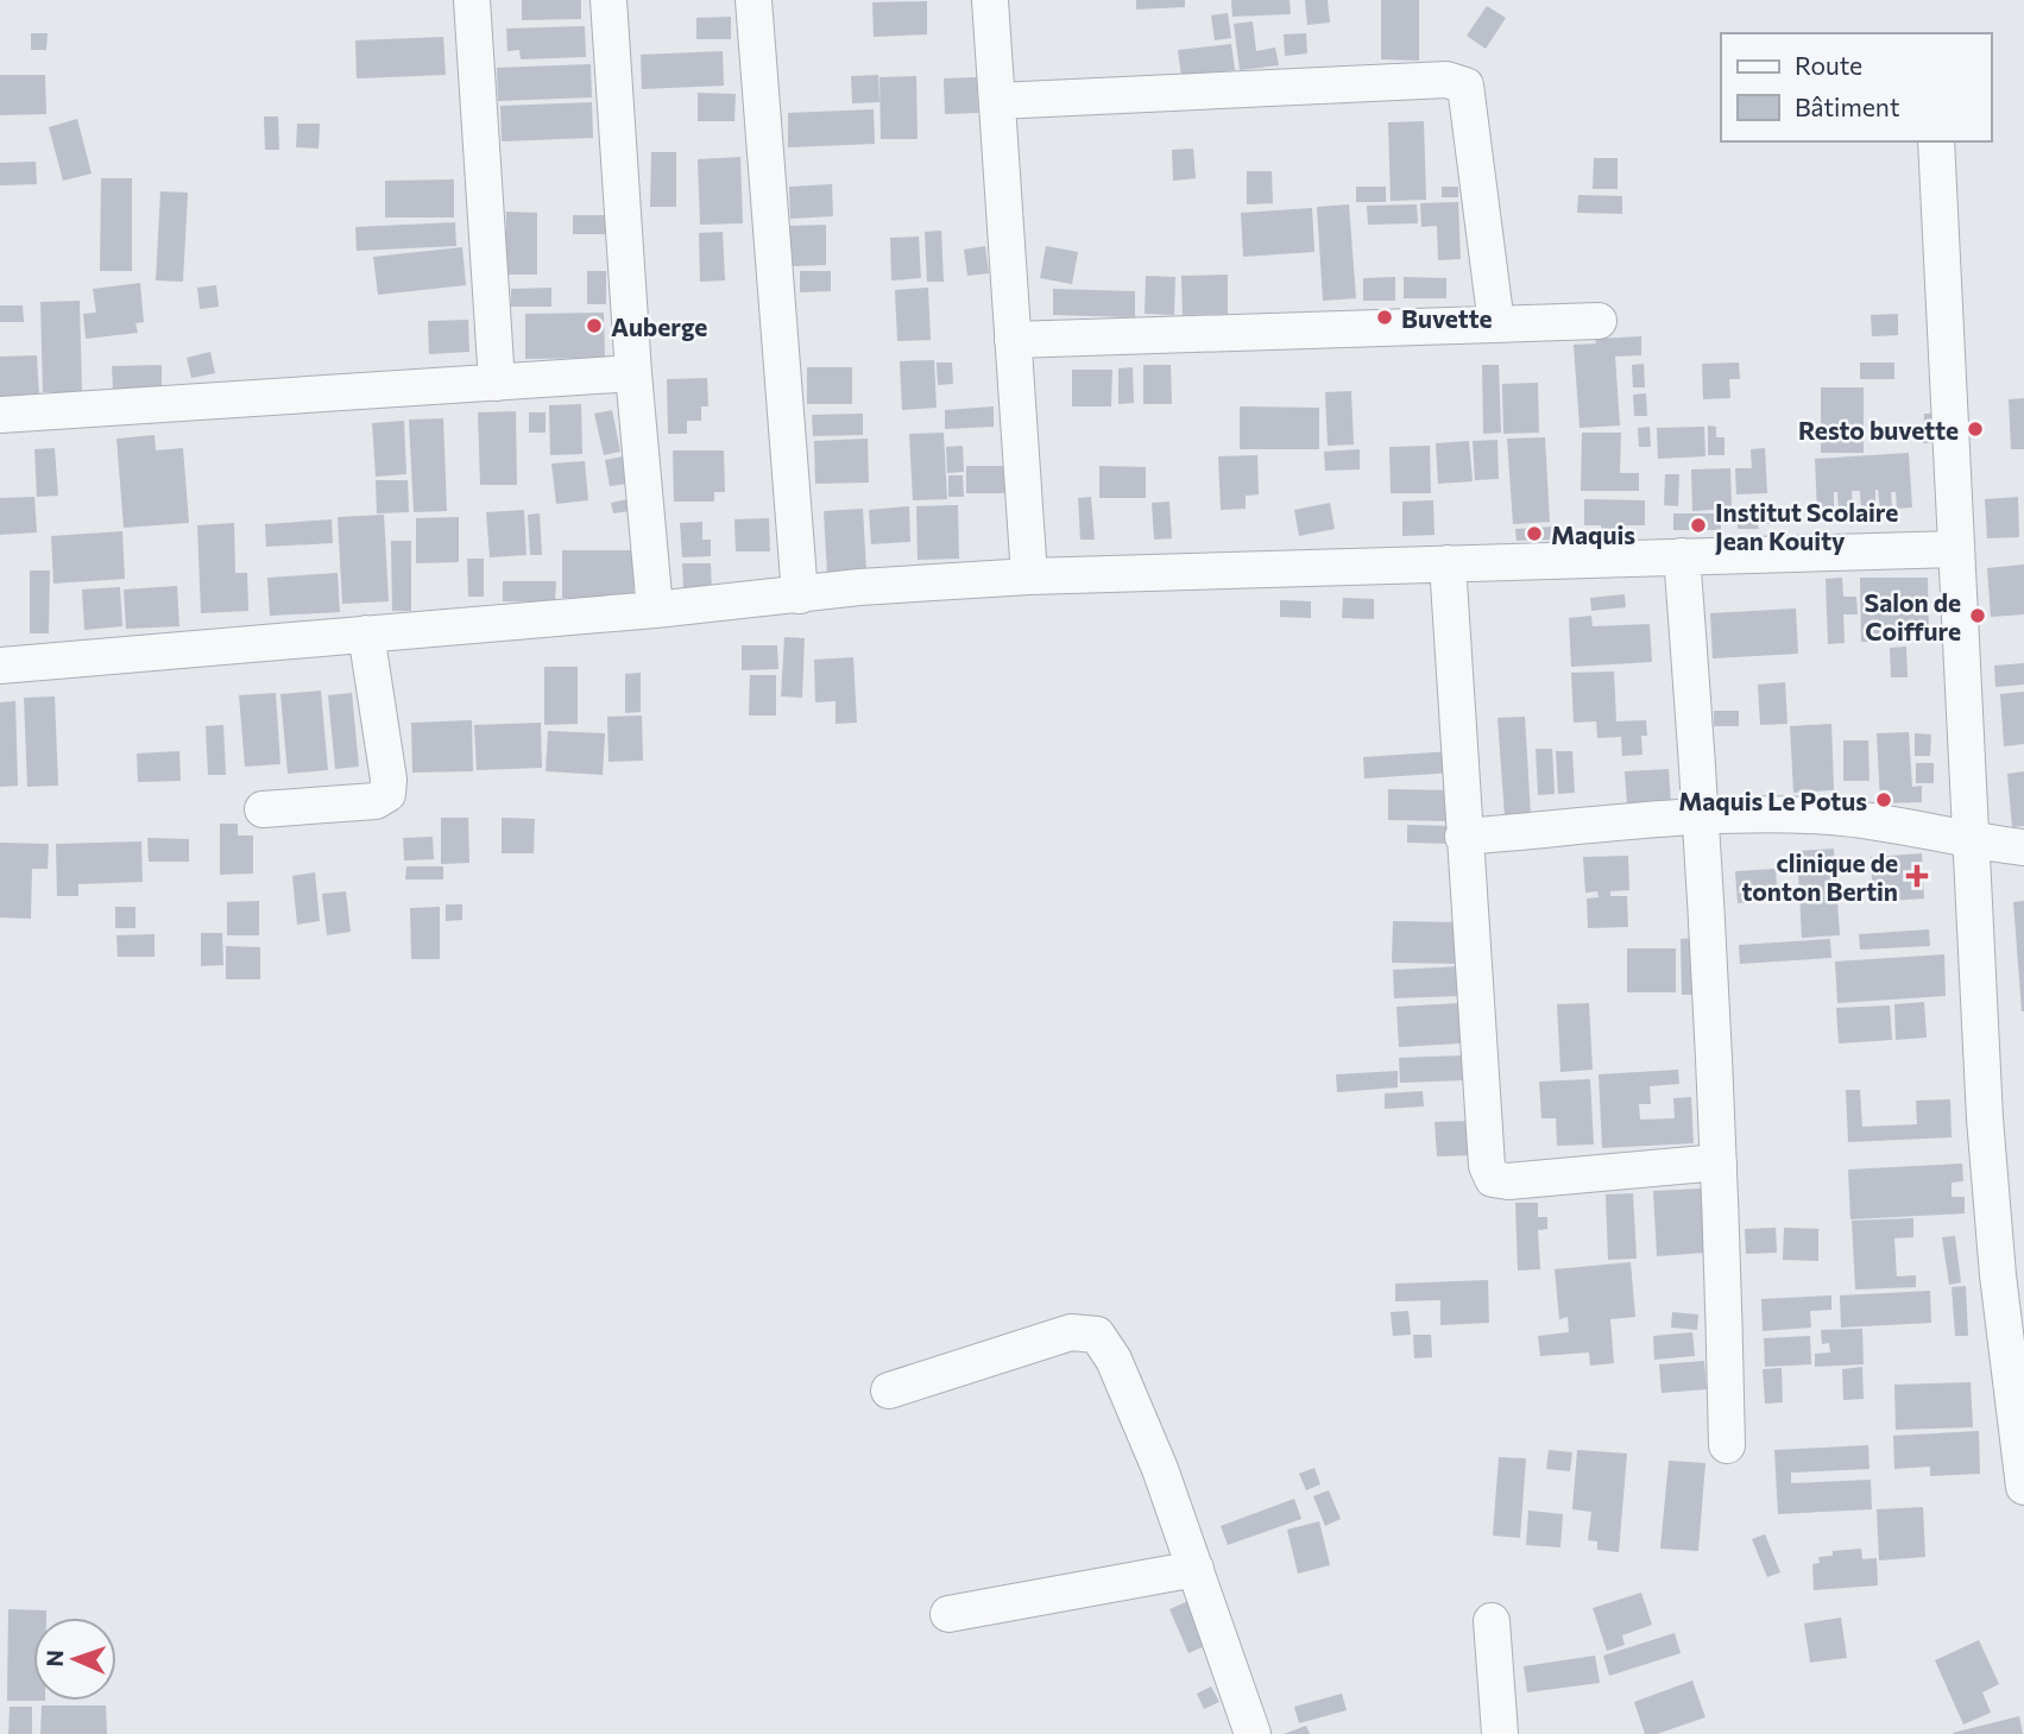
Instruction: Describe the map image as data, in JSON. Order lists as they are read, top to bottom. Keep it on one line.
{"places":{"other":["Buvette","Auberge","Resto buvette","Institut Scolaire Jean Kouity","Maquis","Salon de Coiffure","Maquis Le Potus"],"health":["clinique de tonton Bertin"]},"legend":["Route","Bâtiment"],"north":"left"}
